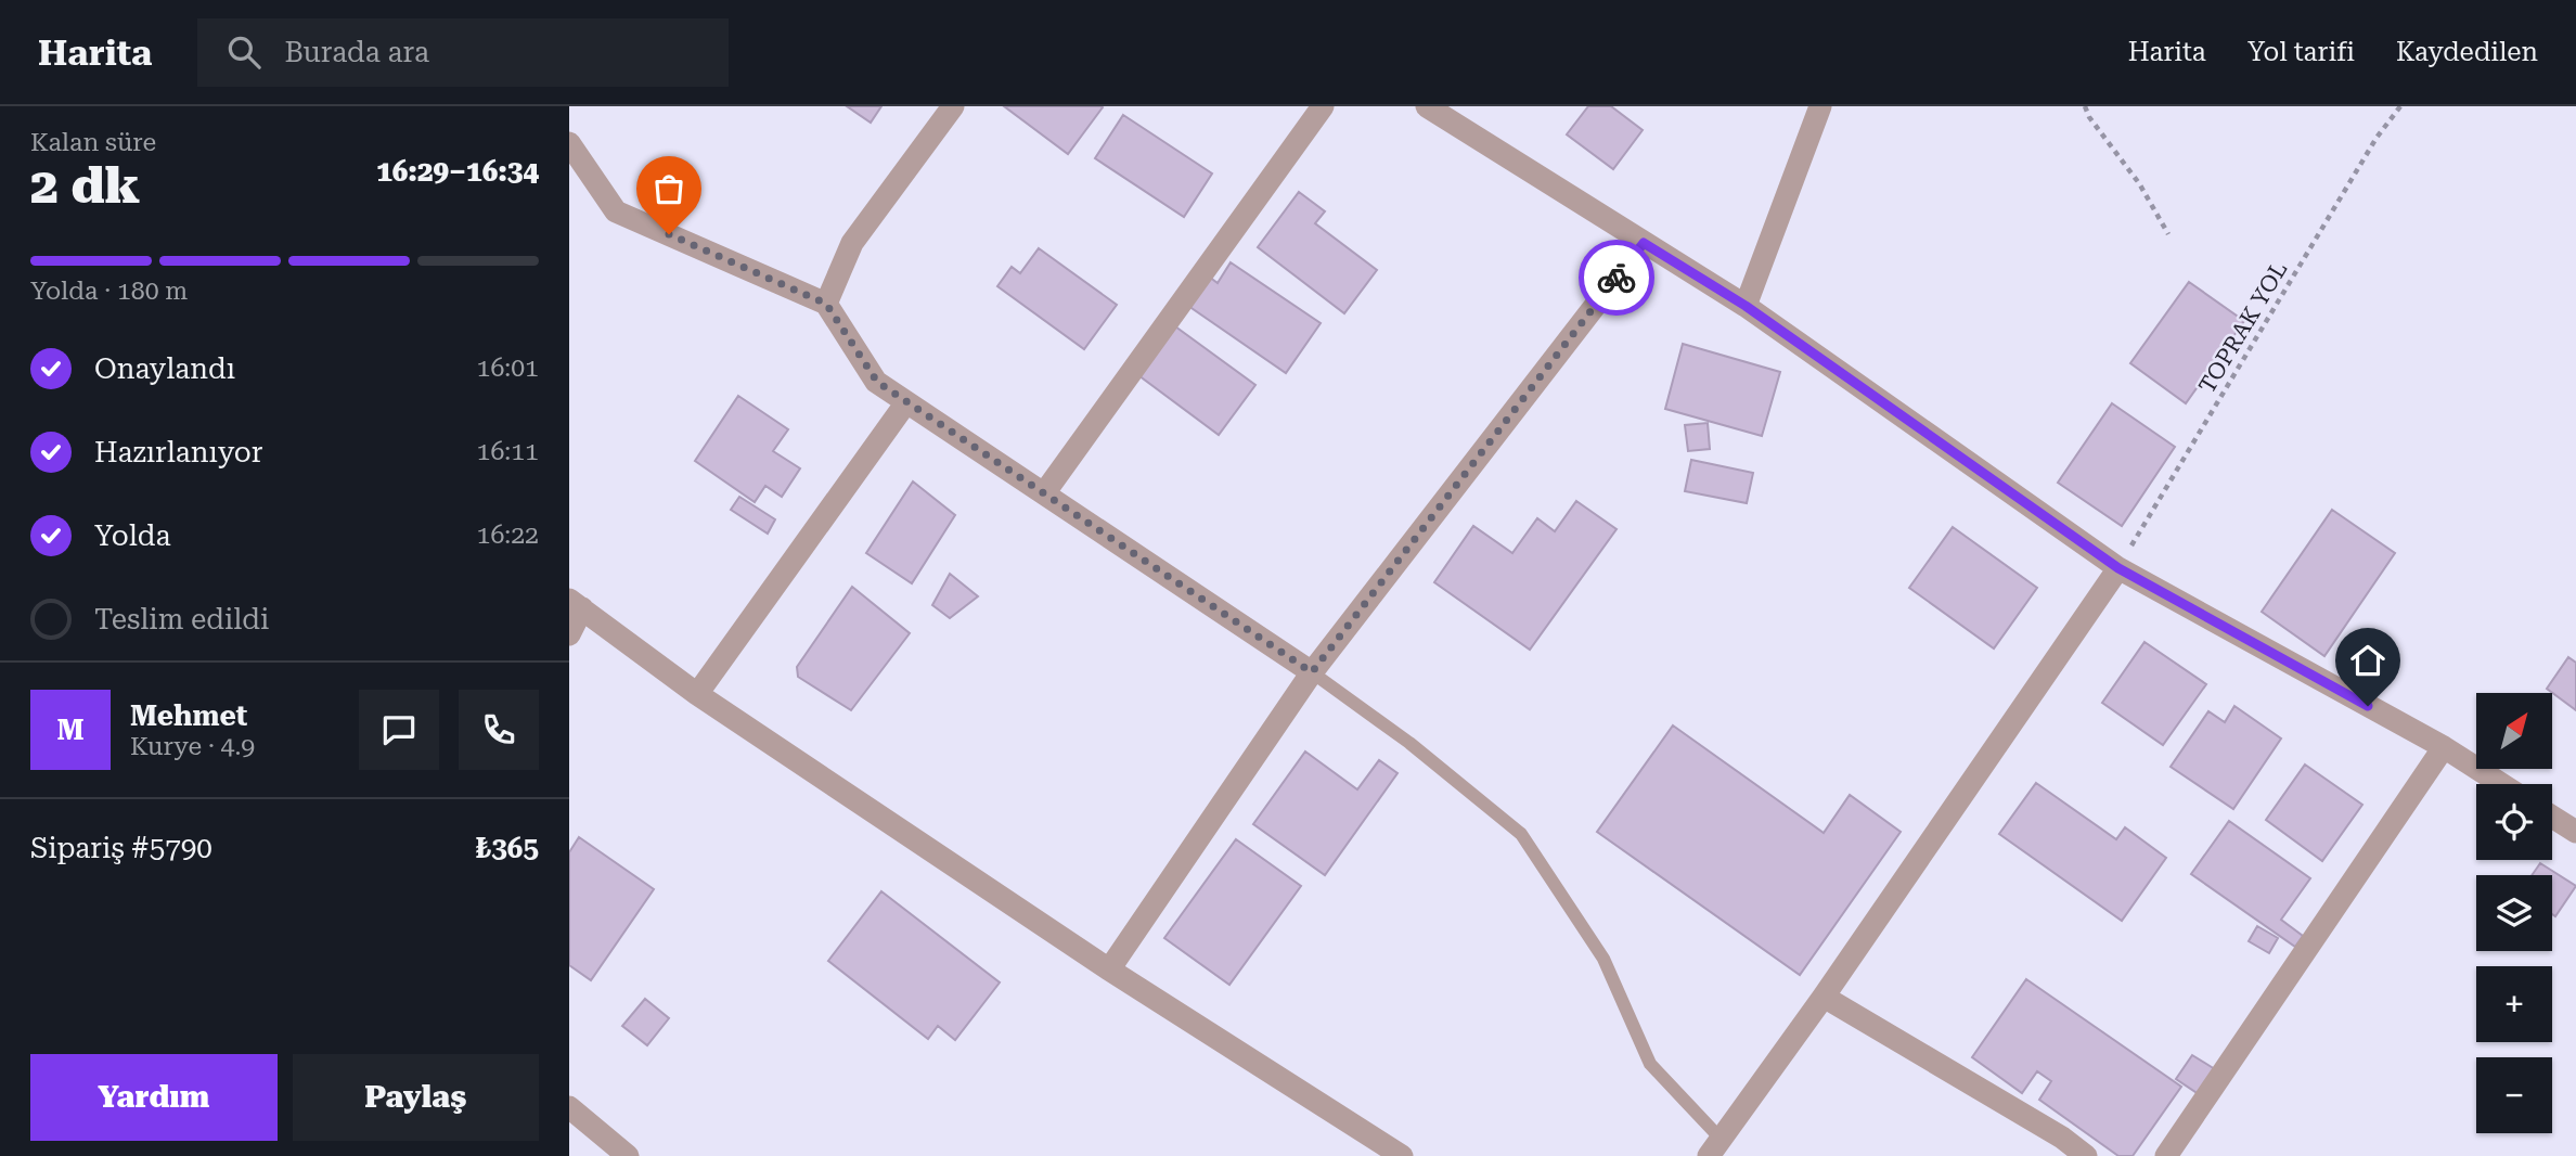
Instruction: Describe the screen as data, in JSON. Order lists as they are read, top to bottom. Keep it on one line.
{"streets":{"path":["TOPRAK YOL"]},"north":"top right","page":{"header":"Harita","search":"Burada ara","nav":["Harita","Yol tarifi","Kaydedilen"],"heading":["2 dk","Kalan süre","16:29–16:34"],"panel":["Mehmet","Kurye · 4.9","Sipariş #5790","₺365"],"bar":"Yolda · 180 m","list":[["Onaylandı","16:01"],["Hazırlanıyor","16:11"],["Yolda","16:22"],"Teslim edildi"],"round":"M","map_buttons":["+","−"],"buttons":["Yardım","Paylaş"]}}
